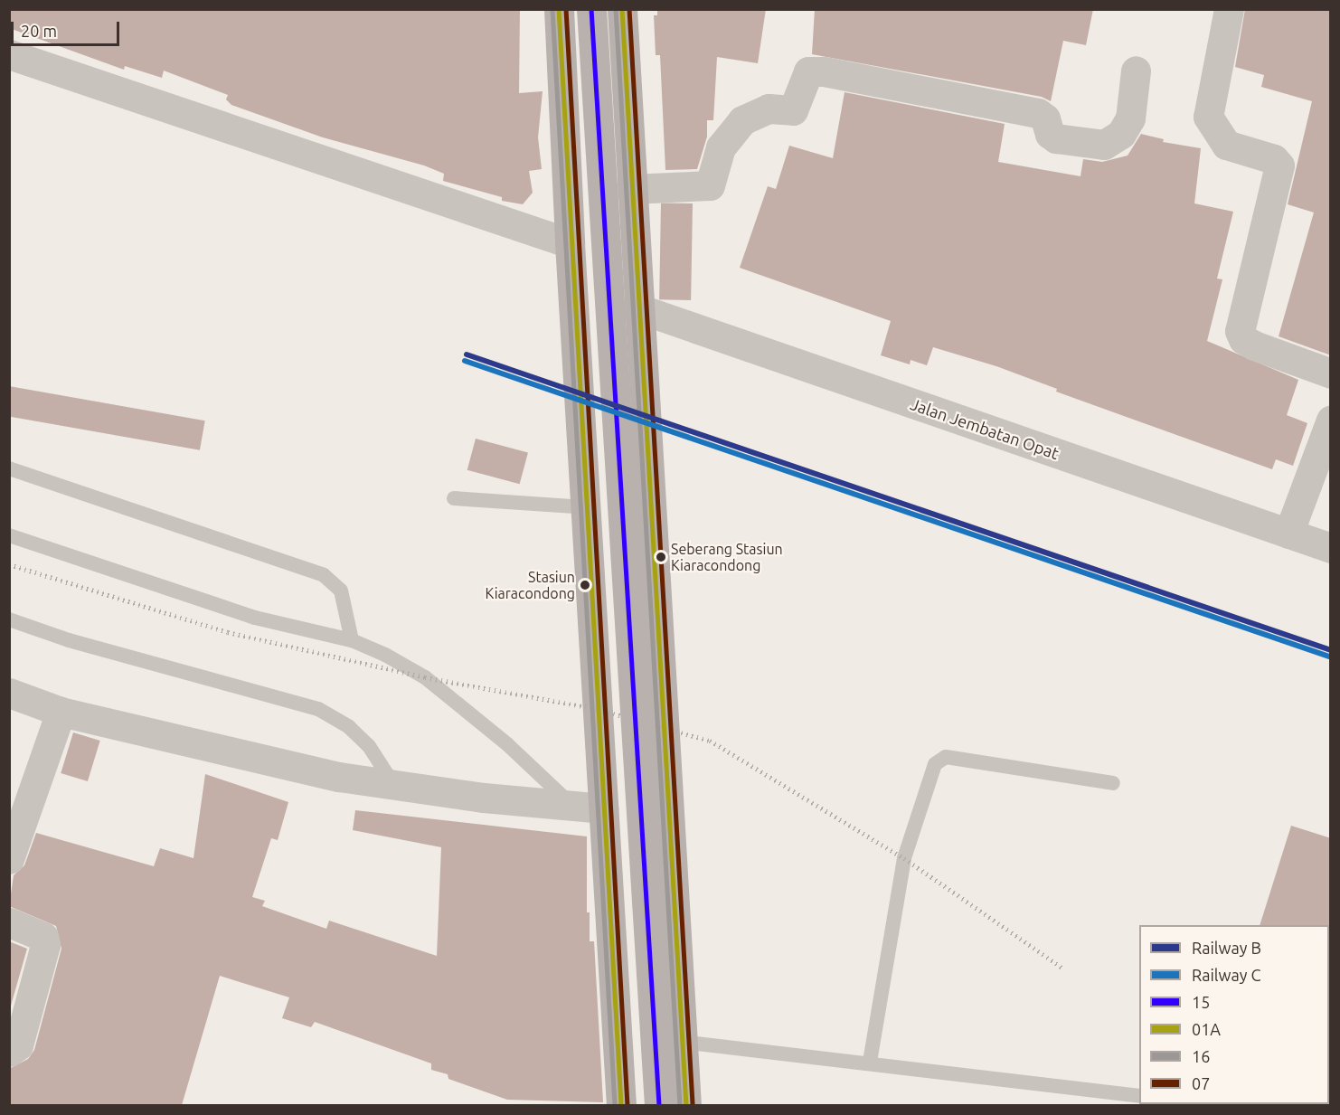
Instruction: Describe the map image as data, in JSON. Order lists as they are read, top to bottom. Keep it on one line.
{"streets":{"street":["Jalan Jembatan Opat"]},"places":["Seberang Stasiun Kiaracondong","Stasiun Kiaracondong"],"lines":["transit line 15","transit line 01A","transit line 16","transit line 07","rail line B","rail line C"],"legend":["Railway B","Railway C","15","01A","16","07"],"scale_bar":"20 m"}
